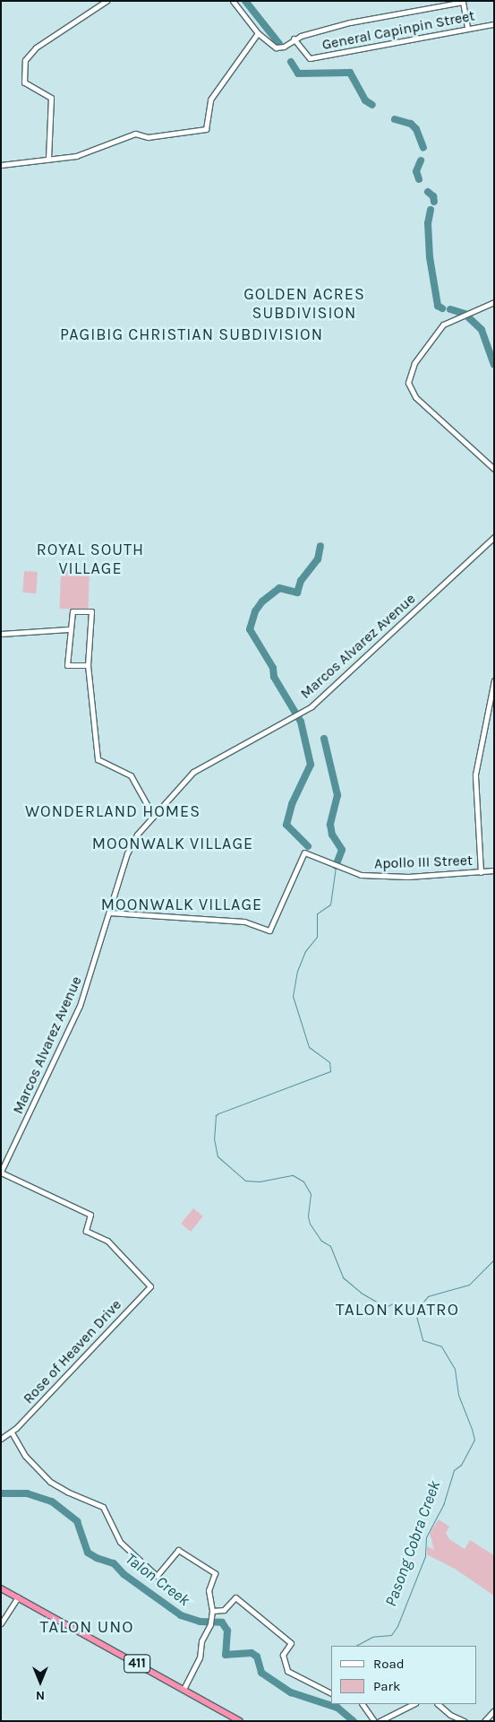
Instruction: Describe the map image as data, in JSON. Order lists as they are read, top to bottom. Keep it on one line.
{"streets":{"highway":["411"],"street":["General Capinpin Street","Marcos Alvarez Avenue","Apollo III Street","Rose of Heaven Drive"]},"crossings":[["Marcos Alvarez Avenue","Apollo III Street"],["Marcos Alvarez Avenue","Rose of Heaven Drive"]],"districts":["GOLDEN ACRES SUBDIVISION","PAGIBIG CHRISTIAN SUBDIVISION","ROYAL SOUTH VILLAGE","WONDERLAND HOMES","MOONWALK VILLAGE","MOONWALK VILLAGE","TALON KUATRO","TALON UNO"],"water":["Pasong Cobra Creek","Talon Creek"],"legend":["Road","Park"],"north":"bottom"}
